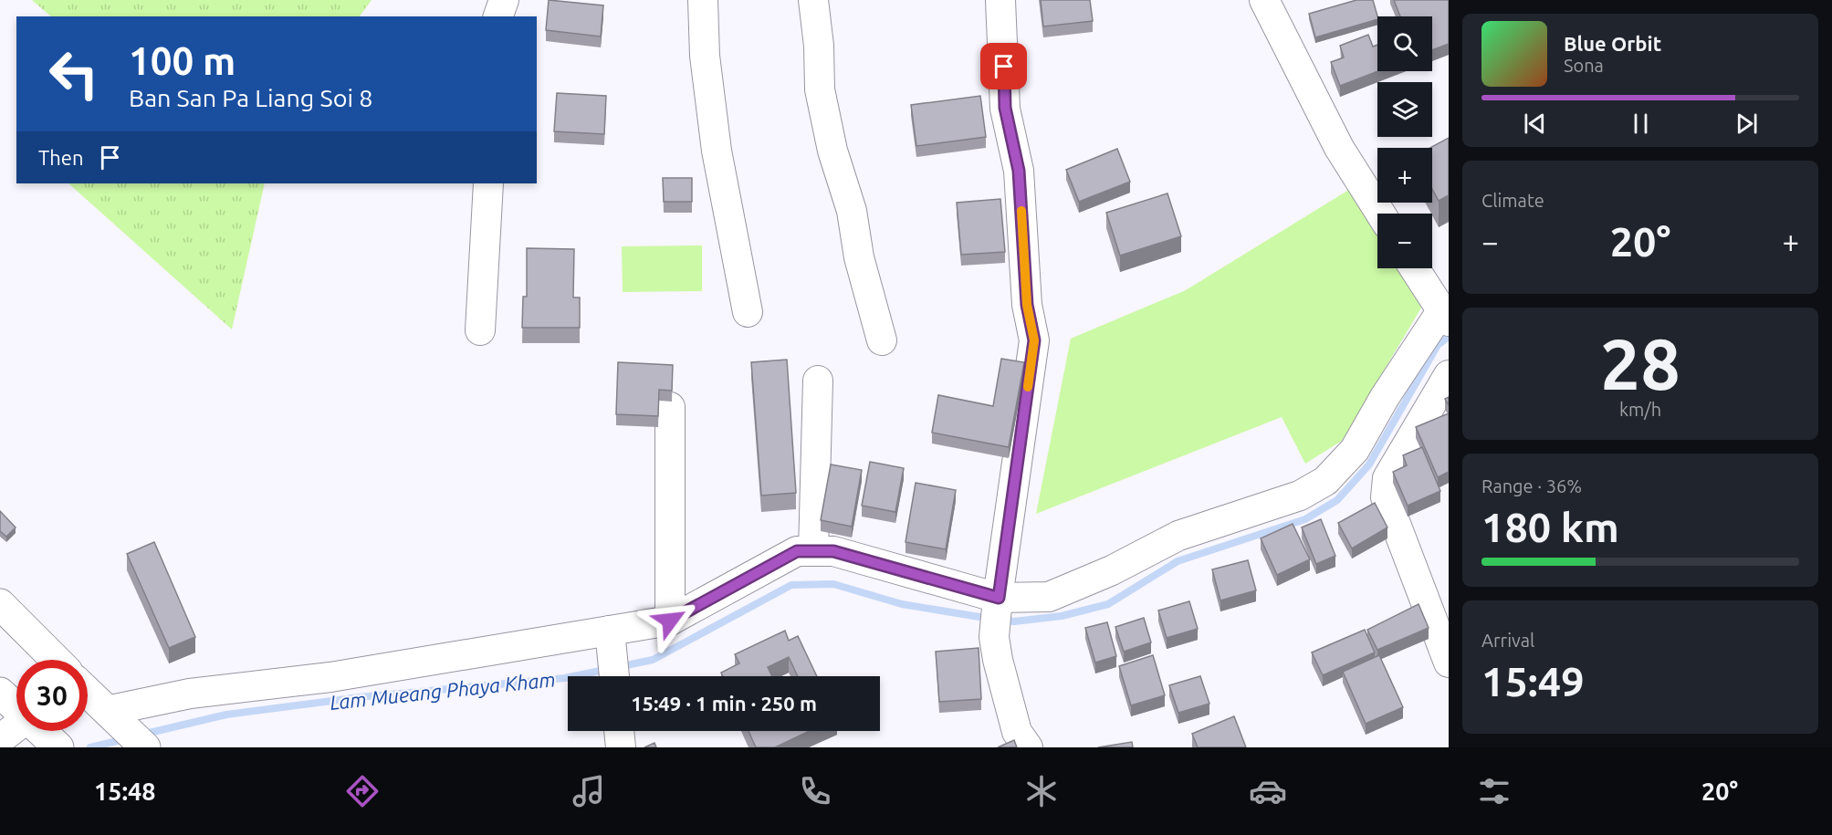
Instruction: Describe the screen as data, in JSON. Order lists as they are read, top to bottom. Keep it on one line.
{"water":["Lam Mueang Phaya Kham"],"page":{"map_buttons":["+","−"],"turn":["100 m","Ban San Pa Liang Soi 8"],"song":["Blue Orbit","Sona"],"then":"Then","tile":["Climate",["28","km/h"],["Range · 36%","180 km"],["Arrival","15:49"]],"heat":["−","20°","+"],"limit":"30","trip":"15:49 · 1 min · 250 m","tabs":["15:48","20°"]}}
